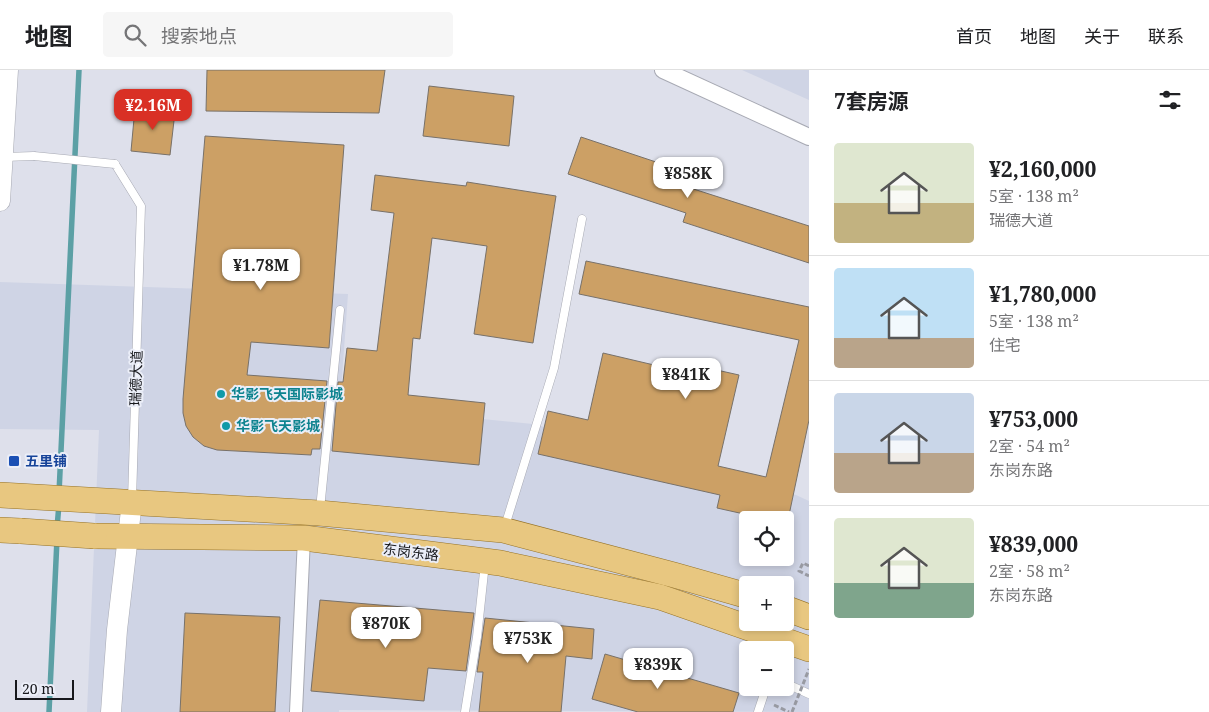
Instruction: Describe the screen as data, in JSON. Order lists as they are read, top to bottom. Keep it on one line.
{"streets":{"main road":["东岗东路"],"street":["瑞德大道"]},"crossings":[["瑞德大道","东岗东路"]],"places":{"other":["华影飞天国际影城","华影飞天影城"],"transit":["五里铺"]},"scale_bar":"20 m","page":{"header":"地图","search":"搜索地点","nav":["首页","地图","关于","联系"],"heading":"7套房源","price":["¥2.16M","¥858K","¥1.78M","¥841K","¥870K","¥753K","¥839K"],"list":[{"name":"¥2,160,000","note":"5室 · 138 m² · 瑞德大道"},{"name":"¥1,780,000","note":"5室 · 138 m² · 住宅"},{"name":"¥753,000","note":"2室 · 54 m² · 东岗东路"},{"name":"¥839,000","note":"2室 · 58 m² · 东岗东路"}],"map_buttons":["+","−"],"scale":"20 m"}}
